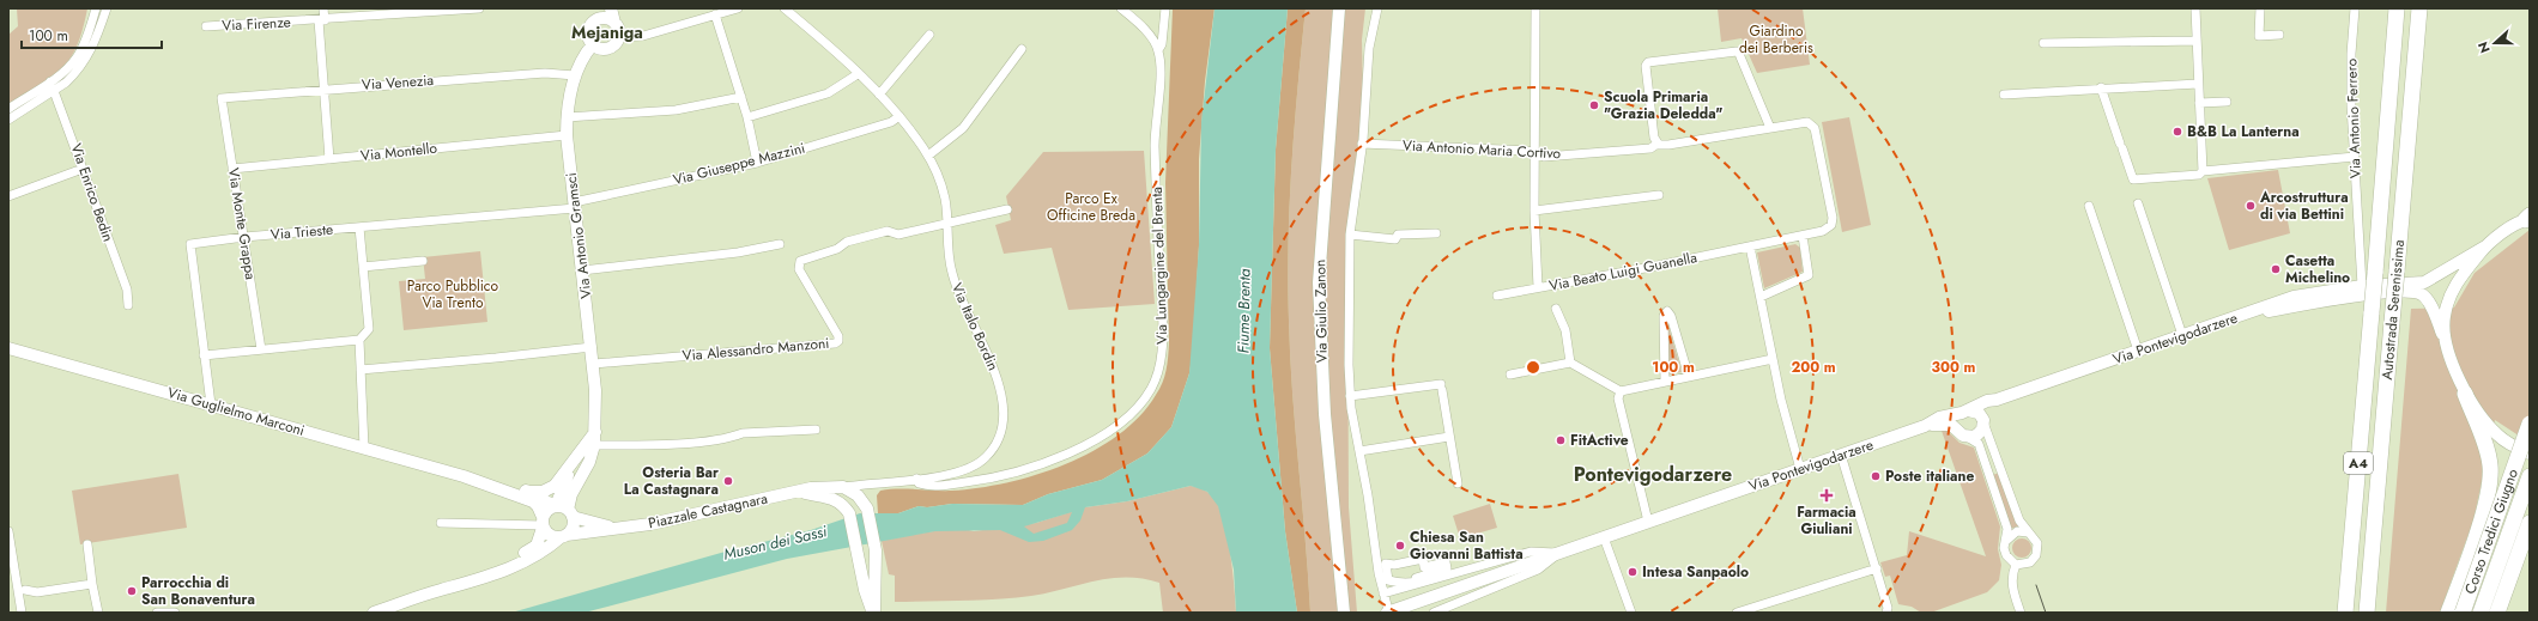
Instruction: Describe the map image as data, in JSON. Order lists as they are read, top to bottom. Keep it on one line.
{"streets":{"highway":["Autostrada Serenissima","A4","Corso Tredici Giugno"],"main road":["Via Antonio Gramsci","Via Giulio Zanon","Via Pontevigodarzere","Via Guglielmo Marconi","Piazzale Castagnara"],"street":["Via Firenze","Via Venezia","Via Antonio Ferrero","Via Antonio Maria Cortivo","Via Montello","Via Giuseppe Mazzini","Via Enrico Bedin","Via Monte Grappa","Via Trieste","Via Lungargine del Brenta","Via Beato Luigi Guanella","Via Italo Bordin","Via Alessandro Manzoni"]},"crossings":[["Via Venezia","Via Monte Grappa"],["Via Venezia","Via Antonio Gramsci"],["Via Antonio Ferrero","Via Pontevigodarzere"],["Via Antonio Maria Cortivo","Via Beato Luigi Guanella"],["Via Antonio Maria Cortivo","Via Giulio Zanon"],["Via Montello","Via Monte Grappa"],["Via Montello","Via Antonio Gramsci"],["Via Giuseppe Mazzini","Via Trieste"],["Via Giuseppe Mazzini","Via Antonio Gramsci"],["Via Giuseppe Mazzini","Via Italo Bordin"],["Via Monte Grappa","Via Trieste"],["Via Trieste","Via Antonio Gramsci"],["Via Trieste","Via Guglielmo Marconi"],["Via Antonio Gramsci","Via Alessandro Manzoni"],["Via Antonio Gramsci","Via Guglielmo Marconi"],["Via Antonio Gramsci","Piazzale Castagnara"],["Via Lungargine del Brenta","Via Italo Bordin"],["Via Giulio Zanon","Via Pontevigodarzere"],["Via Italo Bordin","Via Alessandro Manzoni"],["Via Italo Bordin","Piazzale Castagnara"],["Via Guglielmo Marconi","Piazzale Castagnara"]],"districts":["Mejaniga","Pontevigodarzere"],"water":["Fiume Brenta","Muson dei Sassi"],"parks":["Giardino dei Berberis","Parco Ex Officine Breda","Parco Pubblico Via Trento"],"places":{"other":["Scuola Primaria \"Grazia Deledda\"","B&B La Lanterna","Arcostruttura di via Bettini","Casetta Michelino","FitActive","Poste italiane","Osteria Bar La Castagnara","Chiesa San Giovanni Battista","Intesa Sanpaolo","Parrocchia di San Bonaventura"],"health":["Farmacia Giuliani"]},"scale_bar":"100 m","north":"left","rings":["100 m","200 m","300 m"]}
